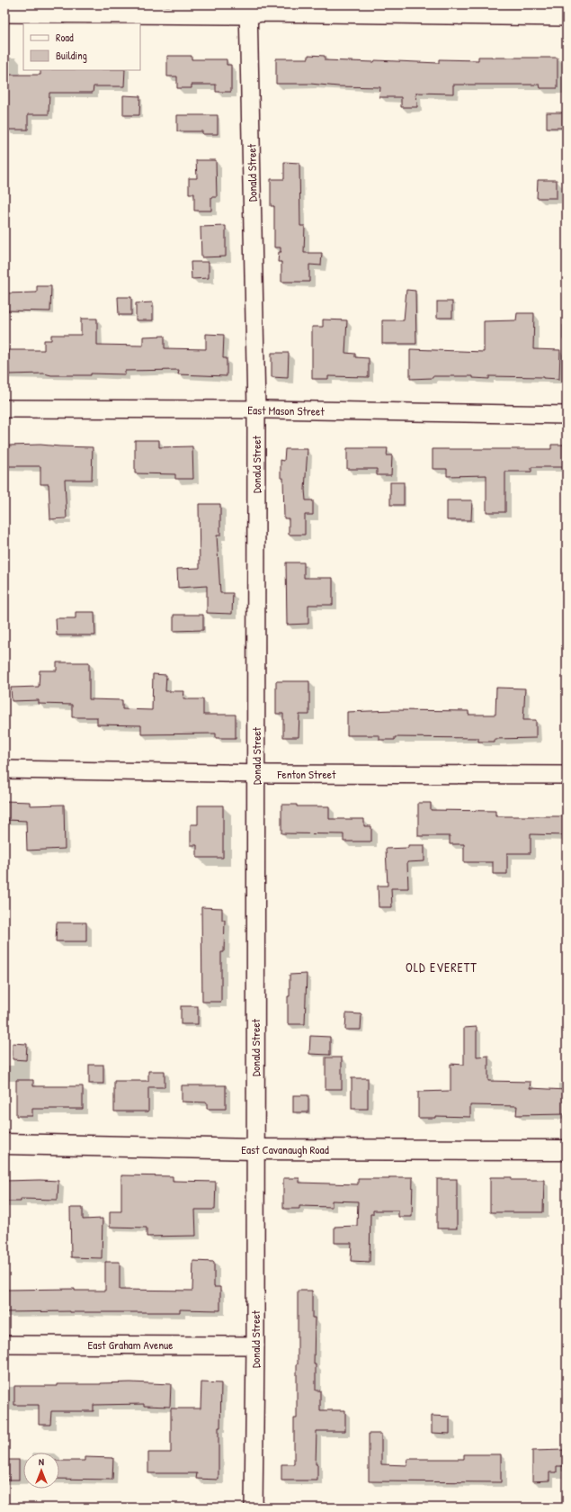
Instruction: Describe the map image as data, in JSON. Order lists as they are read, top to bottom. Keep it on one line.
{"streets":{"street":["Donald Street","East Mason Street","Fenton Street","East Cavanaugh Road","East Graham Avenue"]},"crossings":[["Donald Street","East Mason Street"],["Donald Street","Fenton Street"],["Donald Street","East Cavanaugh Road"],["Donald Street","East Graham Avenue"]],"districts":["OLD EVERETT"],"legend":["Road","Building"],"north":"top"}
